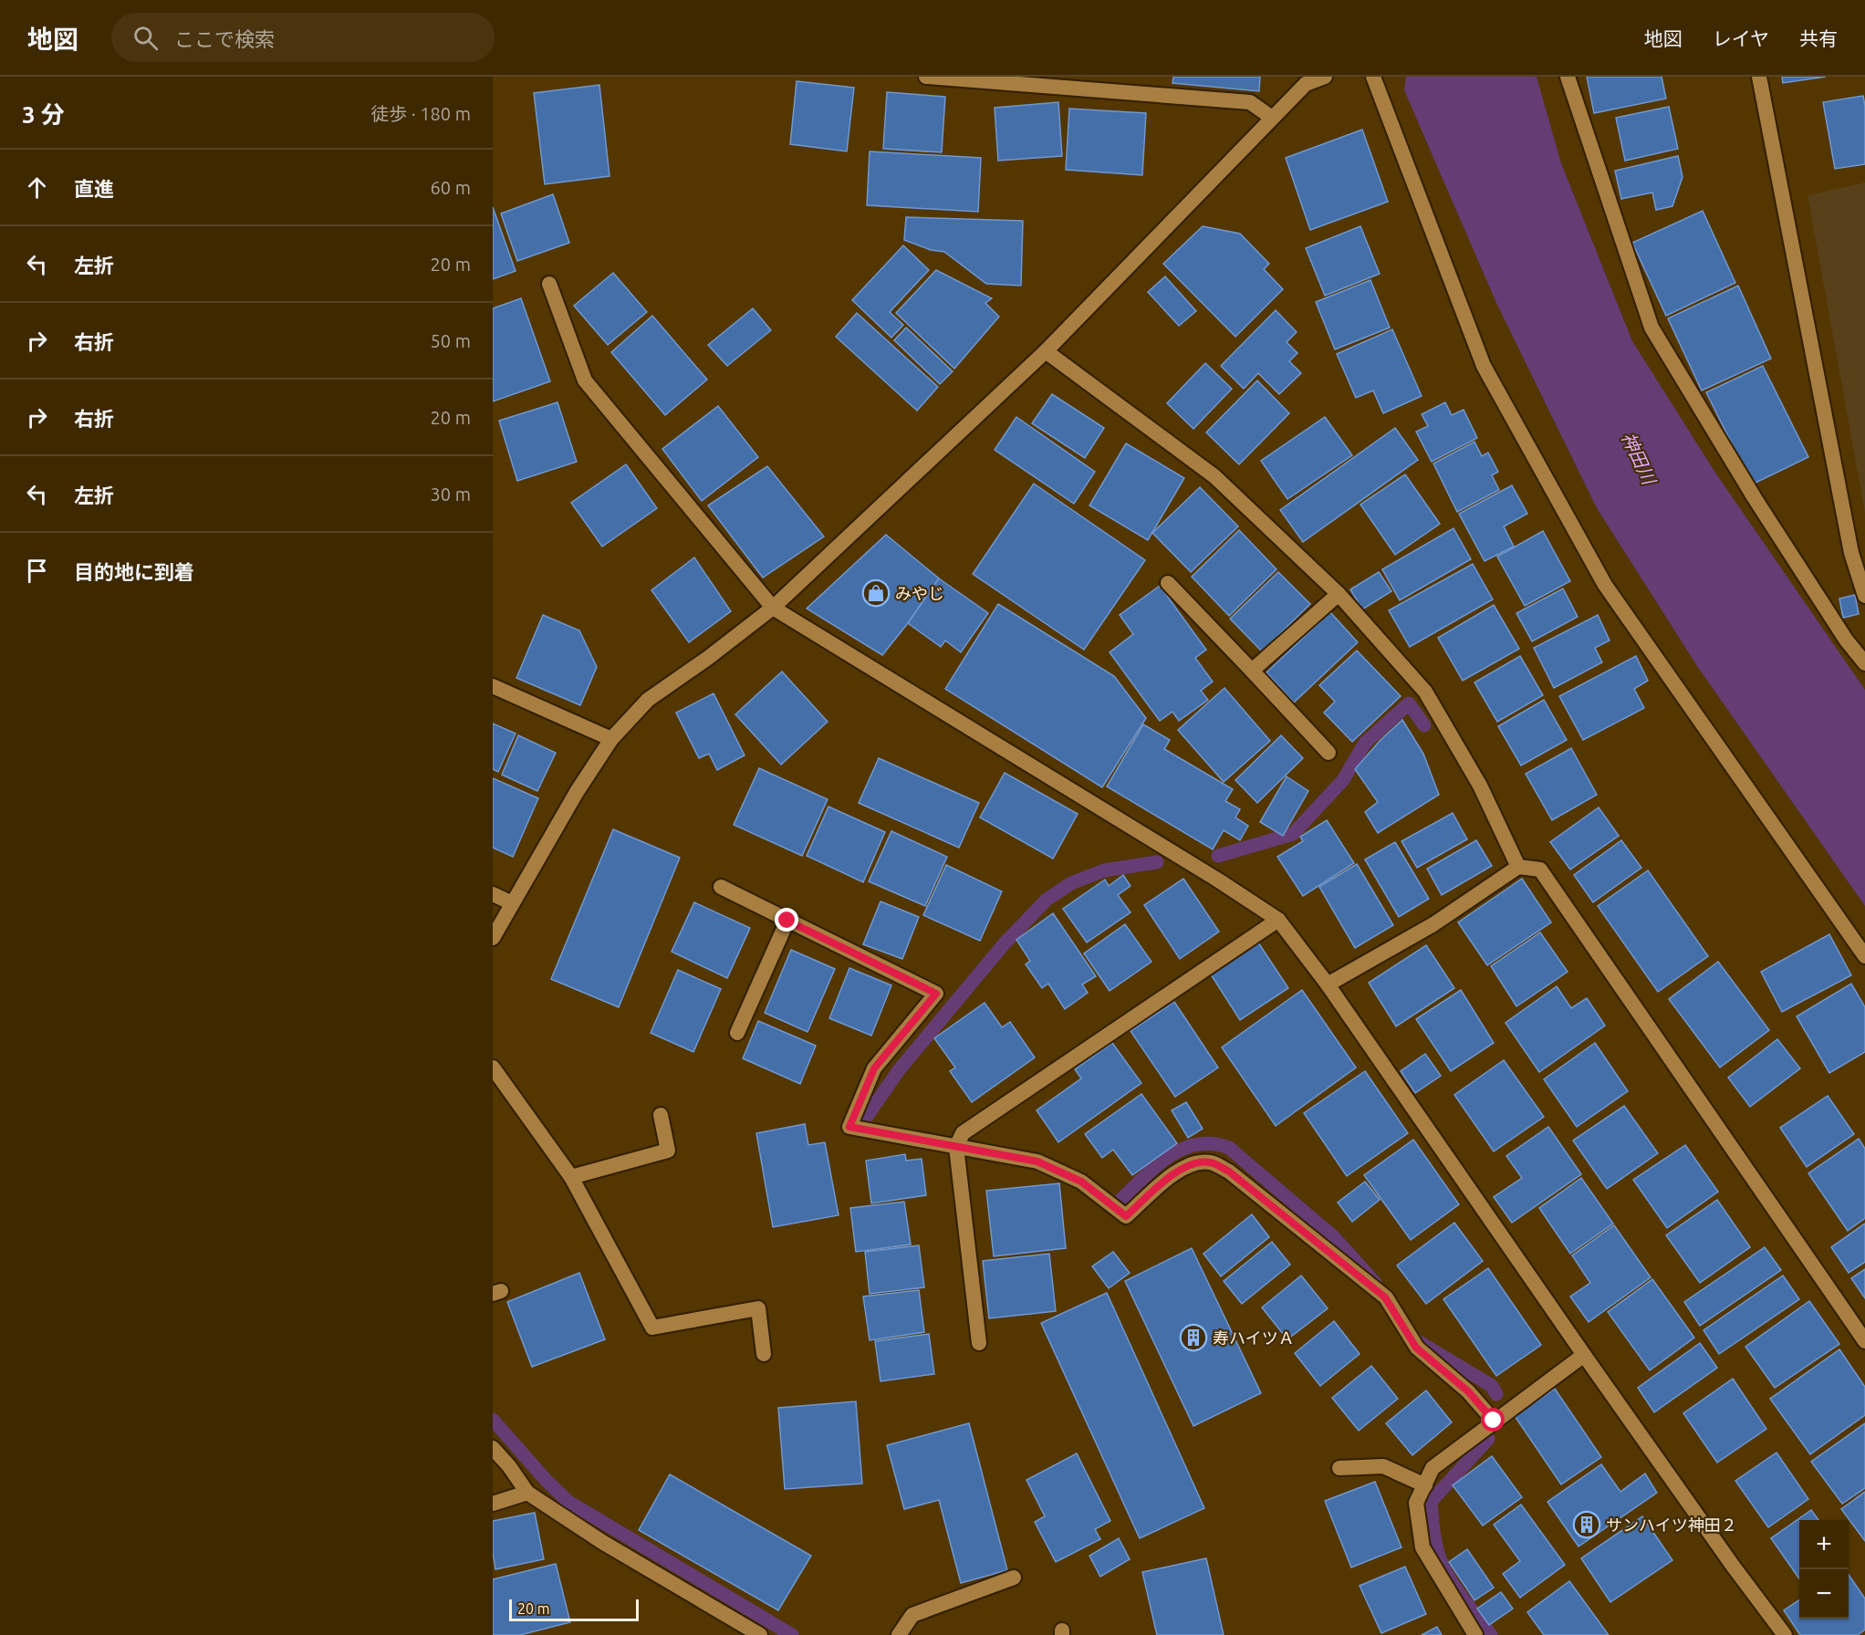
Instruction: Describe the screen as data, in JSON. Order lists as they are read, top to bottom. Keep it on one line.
{"water":["神田川"],"places":{"shop":["みやじ"],"building":["寿ハイツＡ","サンハイツ神田２"]},"scale_bar":"20 m","page":{"header":"地図","search":"ここで検索","nav":["地図","レイヤ","共有"],"heading":["3 分","徒歩 · 180 m"],"list":[["直進","60 m"],["左折","20 m"],["右折","50 m"],["右折","20 m"],["左折","30 m"],"目的地に到着"],"map_buttons":["+","−"],"scale":"20 m"}}
